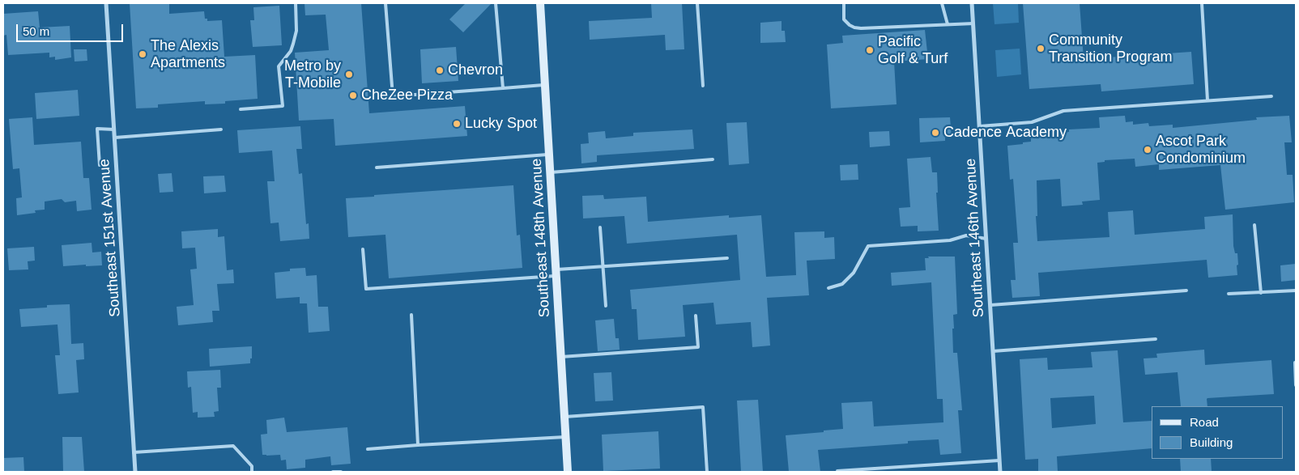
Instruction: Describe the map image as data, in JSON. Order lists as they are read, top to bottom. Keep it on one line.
{"streets":{"main road":["Southeast 148th Avenue"],"street":["Southeast 151st Avenue","Southeast 146th Avenue"]},"places":["Community Transition Program","Pacific Golf & Turf","The Alexis Apartments","Chevron","Metro by T-Mobile","CheZee Pizza","Lucky Spot","Cadence Academy","Ascot Park Condominium"],"legend":["Road","Building"],"scale_bar":"50 m"}
